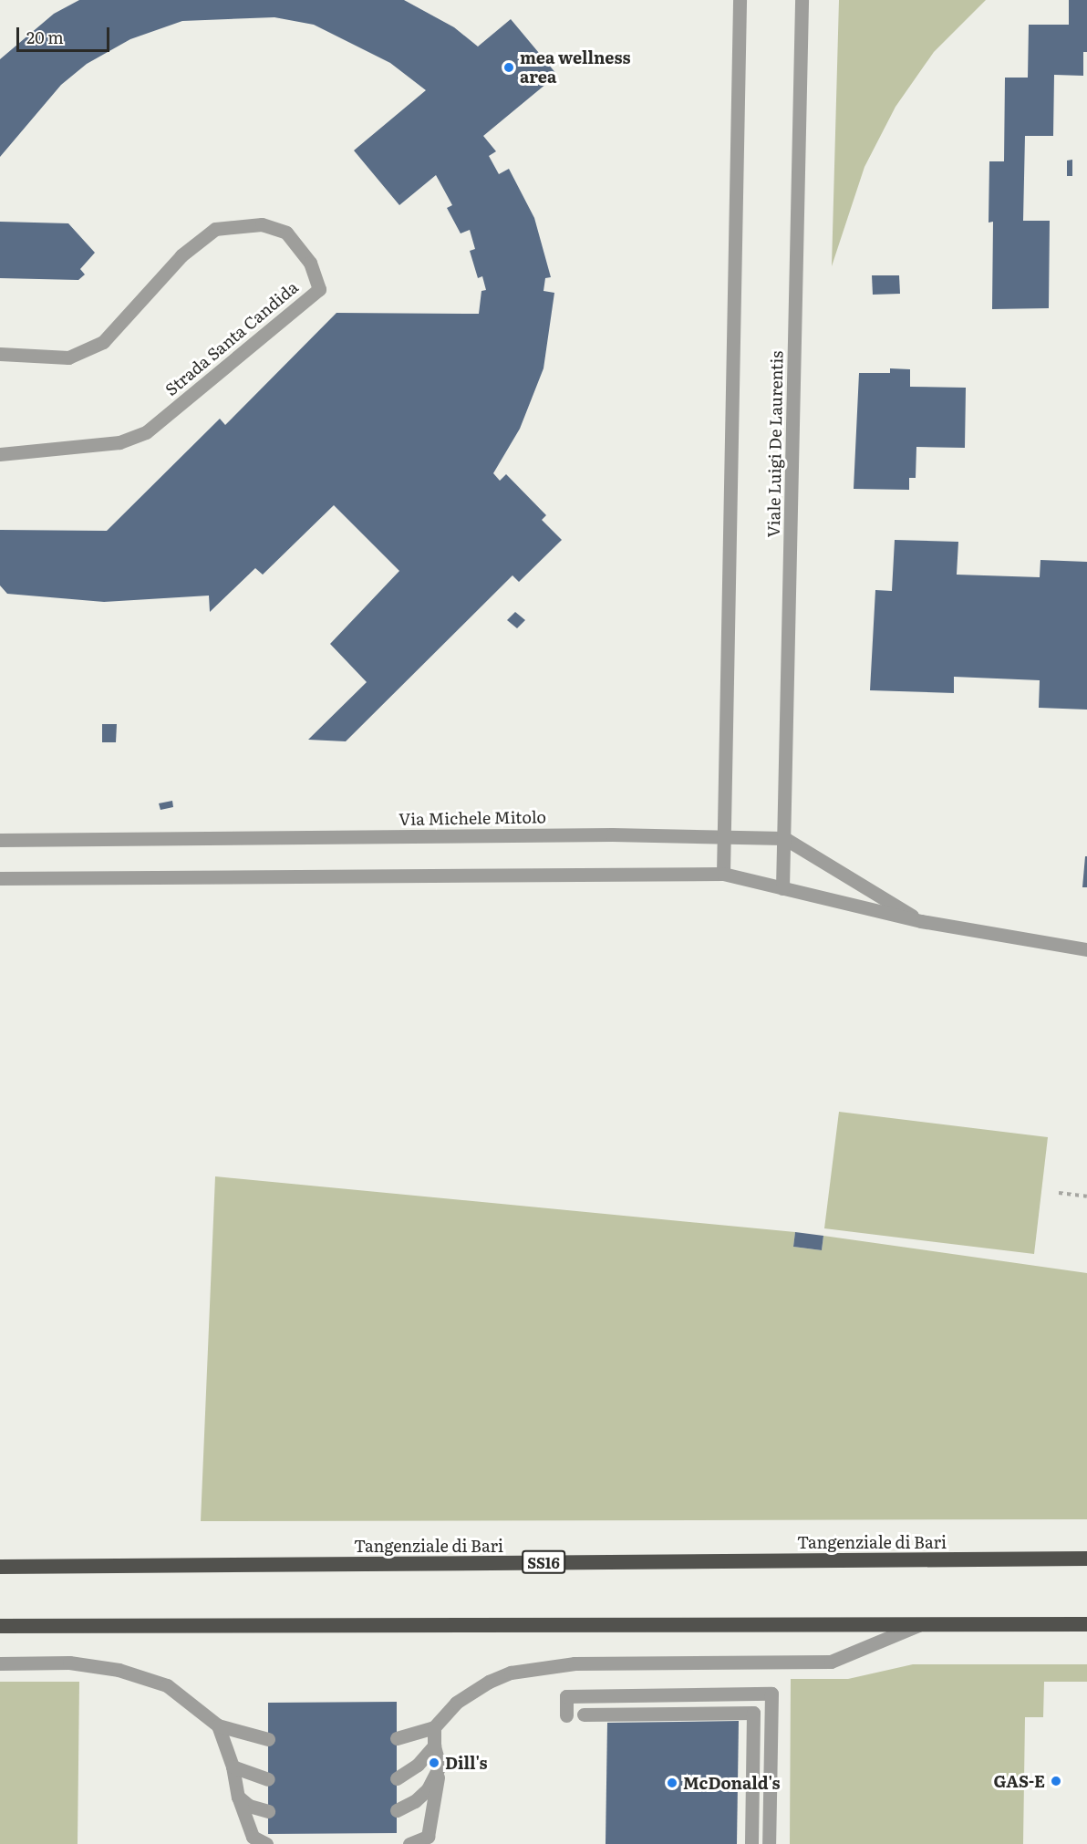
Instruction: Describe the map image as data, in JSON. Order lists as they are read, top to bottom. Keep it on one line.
{"streets":{"highway":["Tangenziale di Bari","SS16"],"street":["Strada Santa Candida","Viale Luigi De Laurentis","Via Michele Mitolo"]},"crossings":[["Viale Luigi De Laurentis","Via Michele Mitolo"]],"places":["mea wellness area","Dill's","GAS-E","McDonald's"],"scale_bar":"20 m"}
